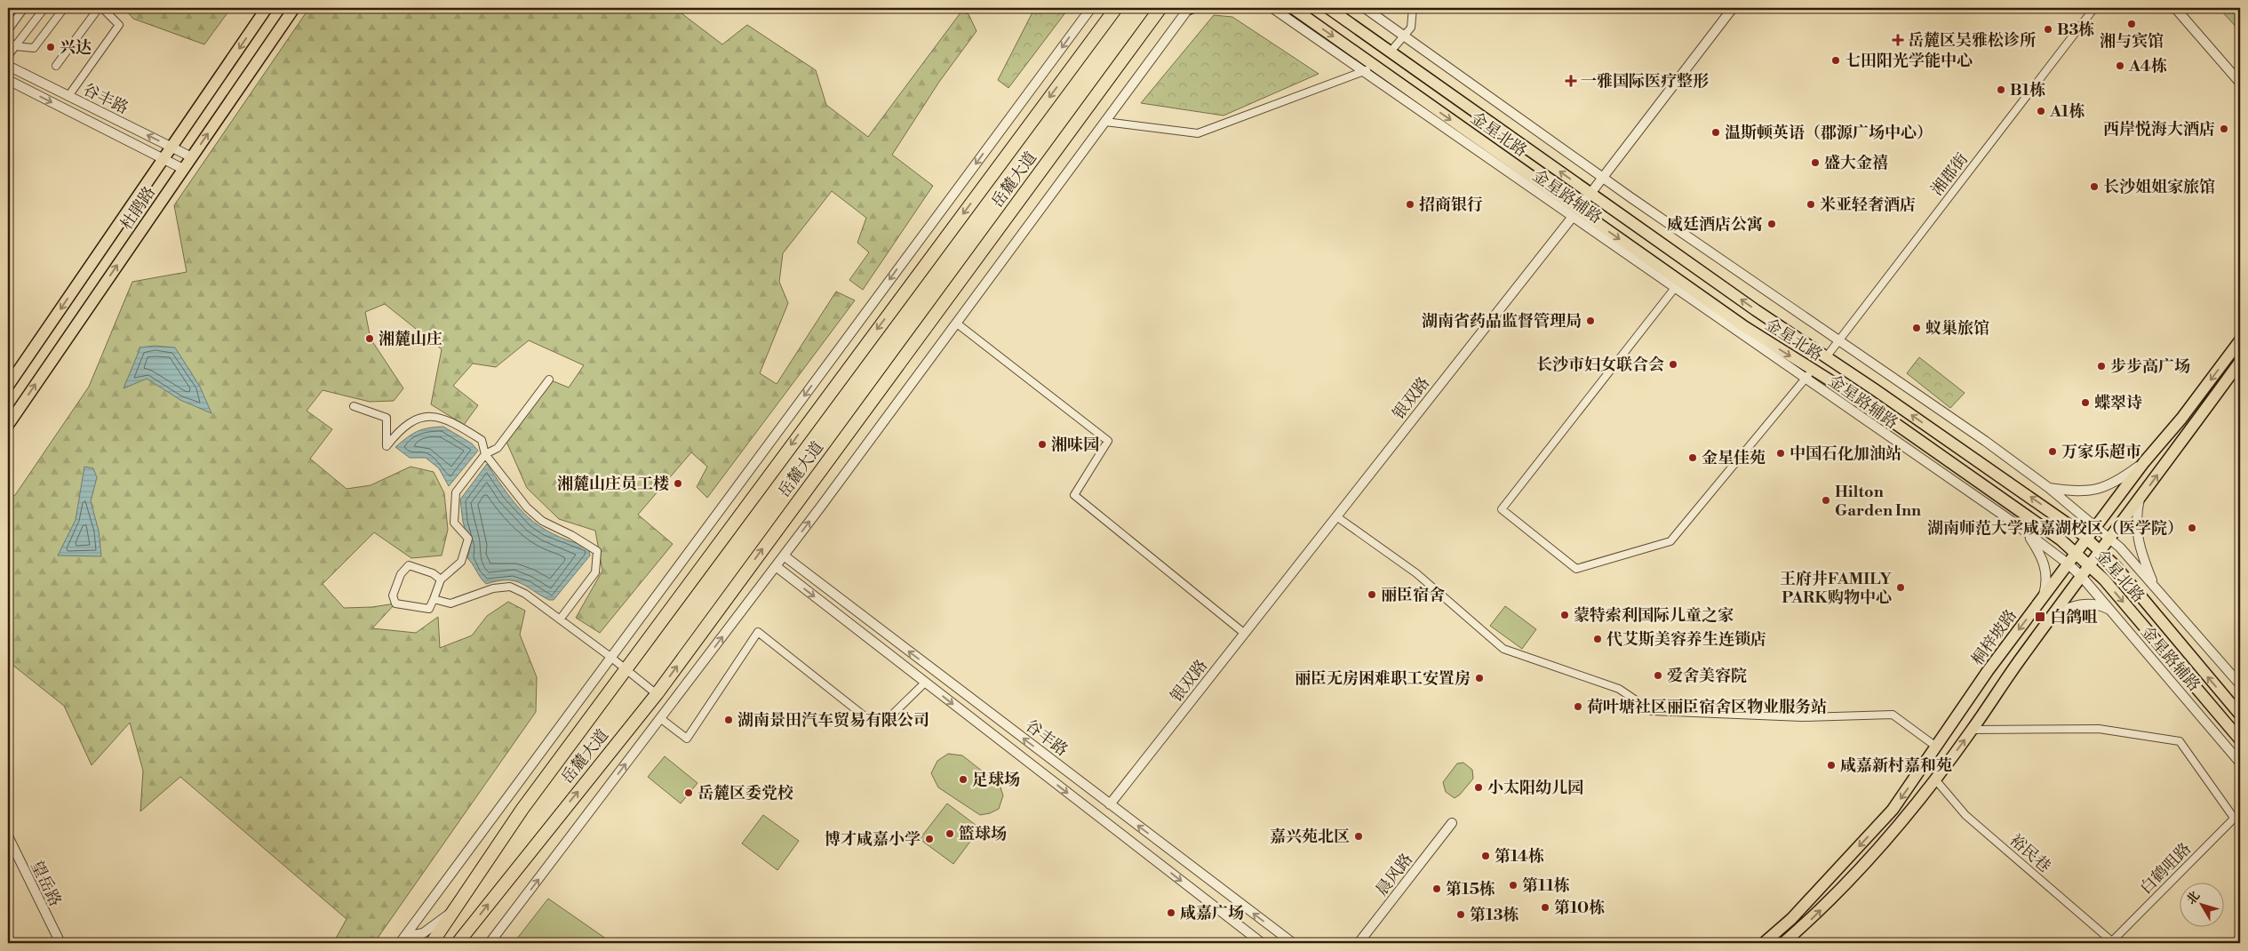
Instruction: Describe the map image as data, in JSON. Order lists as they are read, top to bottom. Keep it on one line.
{"streets":{"highway":["岳麓大道"],"main road":["金星北路","杜鹃路","桐梓坡路"],"street":["谷丰路","湘郡街","金星路辅路","银双路","裕民巷","白鹤咀路","晨风路","望岳路"]},"crossings":[["谷丰路","杜鹃路"],["谷丰路","银双路"],["金星北路","湘郡街"],["金星北路","金星路辅路"],["金星北路","银双路"],["金星北路","桐梓坡路"],["金星路辅路","银双路"],["金星路辅路","桐梓坡路"],["裕民巷","白鹤咀路"]],"places":{"other":["湘与宾馆","B3栋","兴达","七田阳光学能中心","A4栋","B1栋","A1栋","西岸悦海大酒店","温斯顿英语（郡源广场中心）","盛大金禧","长沙姐姐家旅馆","招商银行","米亚轻奢酒店","威廷酒店公寓","湖南省药品监督管理局","蚁巢旅馆","湘麓山庄","长沙市妇女联合会","步步高广场","蝶翠诗","湘味园","万家乐超市","中国石化加油站","金星佳苑","湘麓山庄员工楼","Hilton Garden Inn","湖南师范大学咸嘉湖校区（医学院）","王府井FAMILY PARK购物中心","丽臣宿舍","蒙特索利国际儿童之家","代艾斯美容养生连锁店","爱舍美容院","丽臣无房困难职工安置房","荷叶塘社区丽臣宿舍区物业服务站","湖南景田汽车贸易有限公司","咸嘉新村嘉和苑","足球场","小太阳幼儿园","岳麓区委党校","篮球场","嘉兴苑北区","博才咸嘉小学","第14栋","第11栋","第15栋","第10栋","咸嘉广场","第13栋"],"health":["岳麓区吴雅松诊所","一雅国际医疗整形"],"transit":["白鸽咀"]},"north":"top left"}
